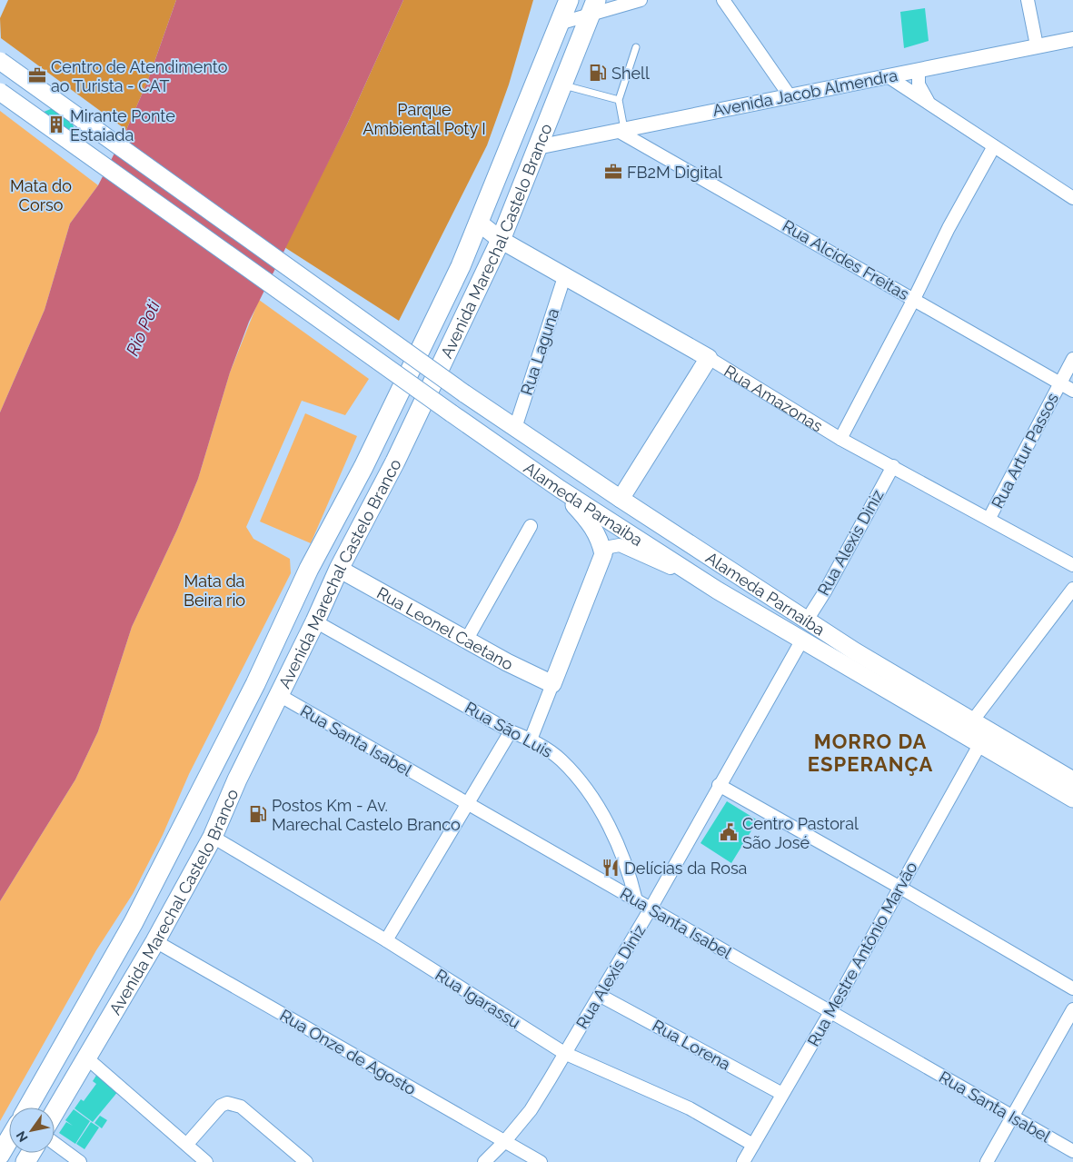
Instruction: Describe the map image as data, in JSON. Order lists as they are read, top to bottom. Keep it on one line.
{"streets":{"main road":["Avenida Marechal Castelo Branco","Rua Amazonas","Alameda Parnaiba","Alameda Parnaíba","Rua Leonel Caetano"],"street":["Avenida Jacob Almendra","Rua Alcides Freitas","Rua Laguna","Rua Artur Passos","Rua Alexis Diniz","Rua São Luis","Rua Santa Isabel","Rua Mestre Antônio Marvão","Rua Igarassu","Rua Lorena","Rua Onze de Agosto"]},"crossings":[["Avenida Jacob Almendra","Avenida Marechal Castelo Branco"],["Avenida Jacob Almendra","Rua Alcides Freitas"],["Avenida Marechal Castelo Branco","Rua Amazonas"],["Avenida Marechal Castelo Branco","Rua Leonel Caetano"],["Avenida Marechal Castelo Branco","Rua São Luis"],["Avenida Marechal Castelo Branco","Rua Santa Isabel"],["Avenida Marechal Castelo Branco","Rua Igarassu"],["Avenida Marechal Castelo Branco","Rua Onze de Agosto"],["Rua Alcides Freitas","Rua Artur Passos"],["Rua Laguna","Rua Amazonas"],["Rua Laguna","Alameda Parnaíba"],["Rua Amazonas","Rua Artur Passos"],["Rua Amazonas","Rua Alexis Diniz"],["Alameda Parnaiba","Rua Alexis Diniz"],["Alameda Parnaiba","Rua Mestre Antônio Marvão"],["Rua Alexis Diniz","Alameda Parnaíba"],["Rua Alexis Diniz","Rua Santa Isabel"],["Rua Alexis Diniz","Rua Igarassu"],["Rua Alexis Diniz","Rua Lorena"],["Rua Alexis Diniz","Rua Onze de Agosto"],["Rua São Luis","Rua Santa Isabel"],["Rua Santa Isabel","Rua Mestre Antônio Marvão"],["Rua Mestre Antônio Marvão","Rua Igarassu"],["Rua Mestre Antônio Marvão","Rua Lorena"]],"districts":["MORRO DA ESPERANÇA"],"water":["Rio Poti"],"parks":["Parque Ambiental Poty I","Mata do Corso","Mata da Beira rio"],"places":{"fuel station":["Shell","Postos Km - Av. Marechal Castelo Branco"],"office":["Centro de Atendimento ao Turista - CAT","FB2M Digital"],"building":["Mirante Ponte Estaiada"],"public building":["Centro Pastoral São José"],"restaurant":["Delícias da Rosa"]},"north":"bottom left"}
